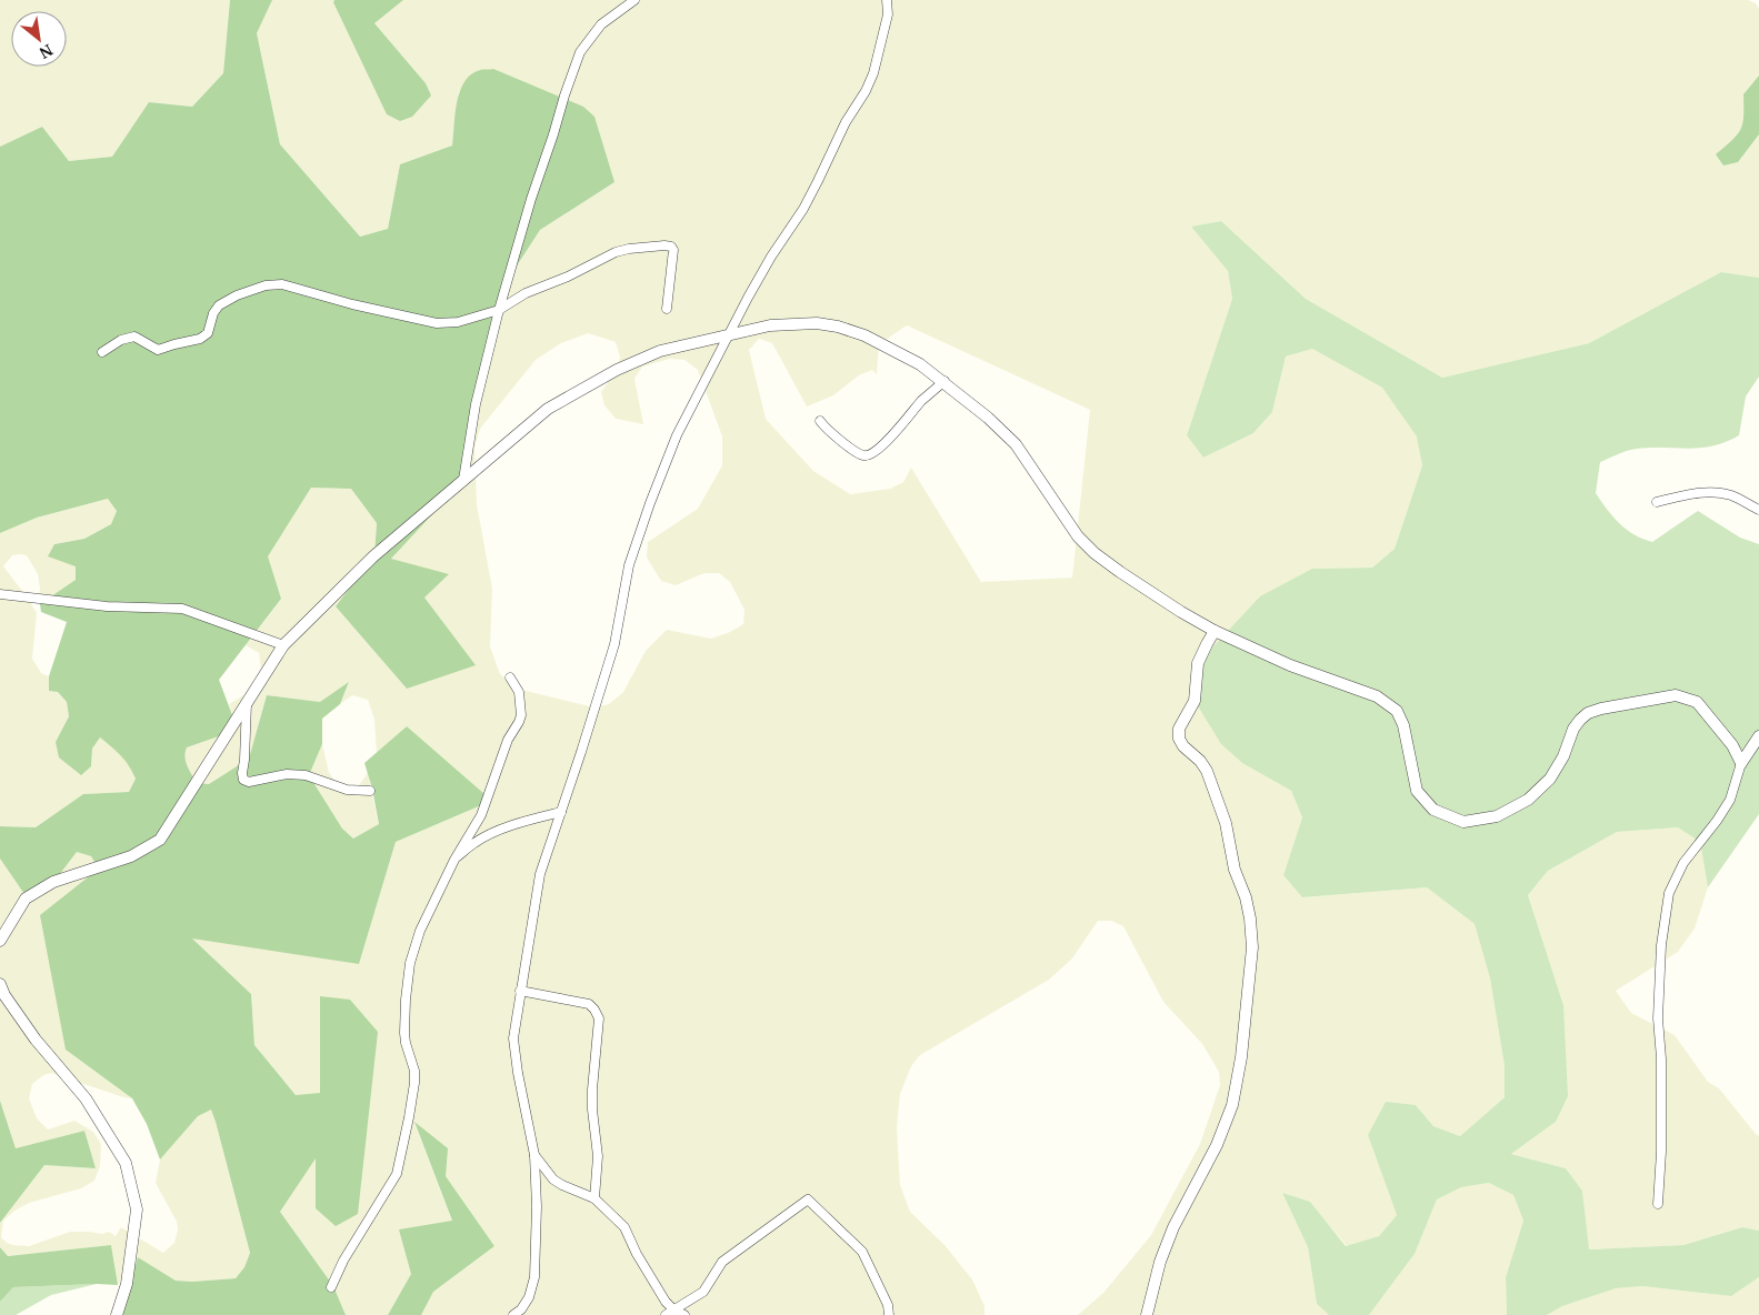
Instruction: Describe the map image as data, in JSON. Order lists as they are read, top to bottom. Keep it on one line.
{"north":"bottom right"}
